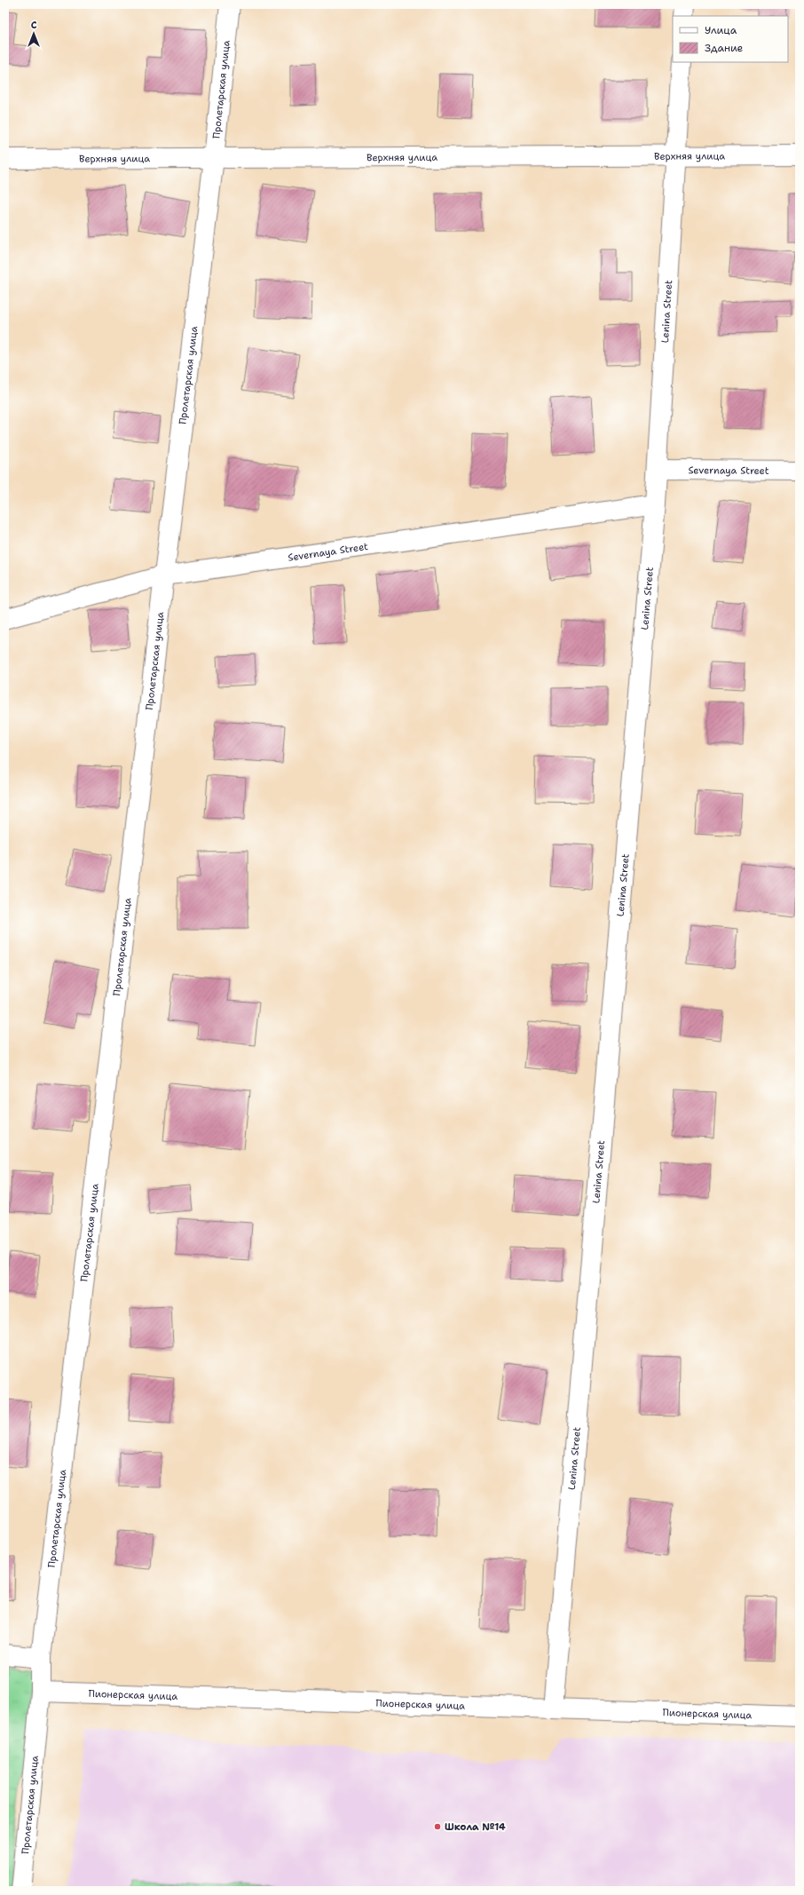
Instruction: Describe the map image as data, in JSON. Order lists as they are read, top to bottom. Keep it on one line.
{"streets":{"street":["Пролетарская улица","Верхняя улица","Lenina Street","Severnaya Street","Пионерская улица"]},"crossings":[["Пролетарская улица","Верхняя улица"],["Пролетарская улица","Severnaya Street"],["Пролетарская улица","Пионерская улица"],["Верхняя улица","Lenina Street"],["Lenina Street","Severnaya Street"],["Lenina Street","Пионерская улица"]],"places":["Школа №14"],"legend":["Улица","Здание"],"north":"top"}
